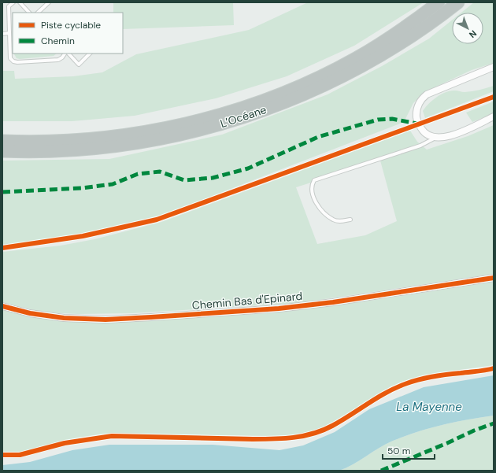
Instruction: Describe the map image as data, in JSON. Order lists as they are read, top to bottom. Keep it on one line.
{"streets":{"highway":["L’Océane"],"street":["Chemin Bas d'Epinard"]},"water":["La Mayenne"],"legend":["Piste cyclable","Chemin"],"scale_bar":"50 m","north":"bottom right"}
